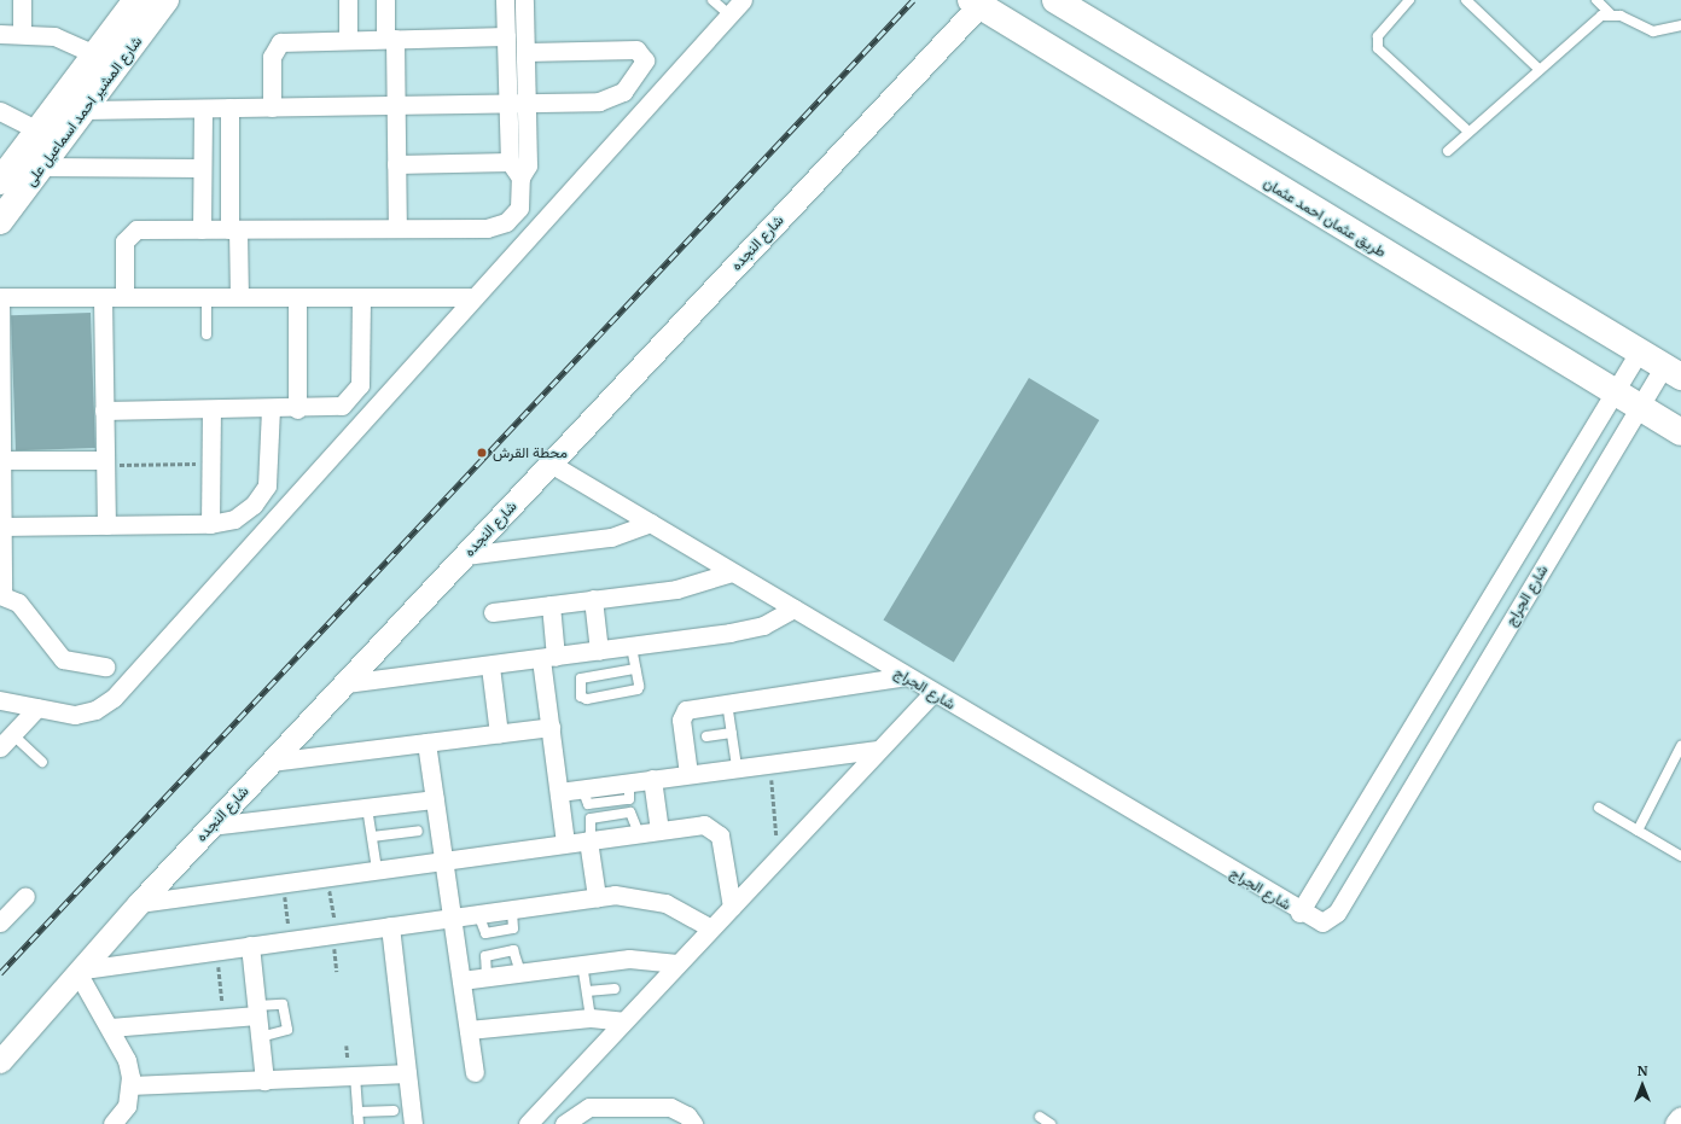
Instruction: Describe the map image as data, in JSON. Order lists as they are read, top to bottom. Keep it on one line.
{"streets":{"main road":["شارع المشير احمد اسماعيل على","طريق عثمان احمد عثمان"],"street":["شارع النجده","شارع الجراج"]},"crossings":[["طريق عثمان احمد عثمان","شارع النجده"],["طريق عثمان احمد عثمان","شارع الجراج"],["شارع النجده","شارع الجراج"]],"places":["محطة القرش"],"north":"top"}
